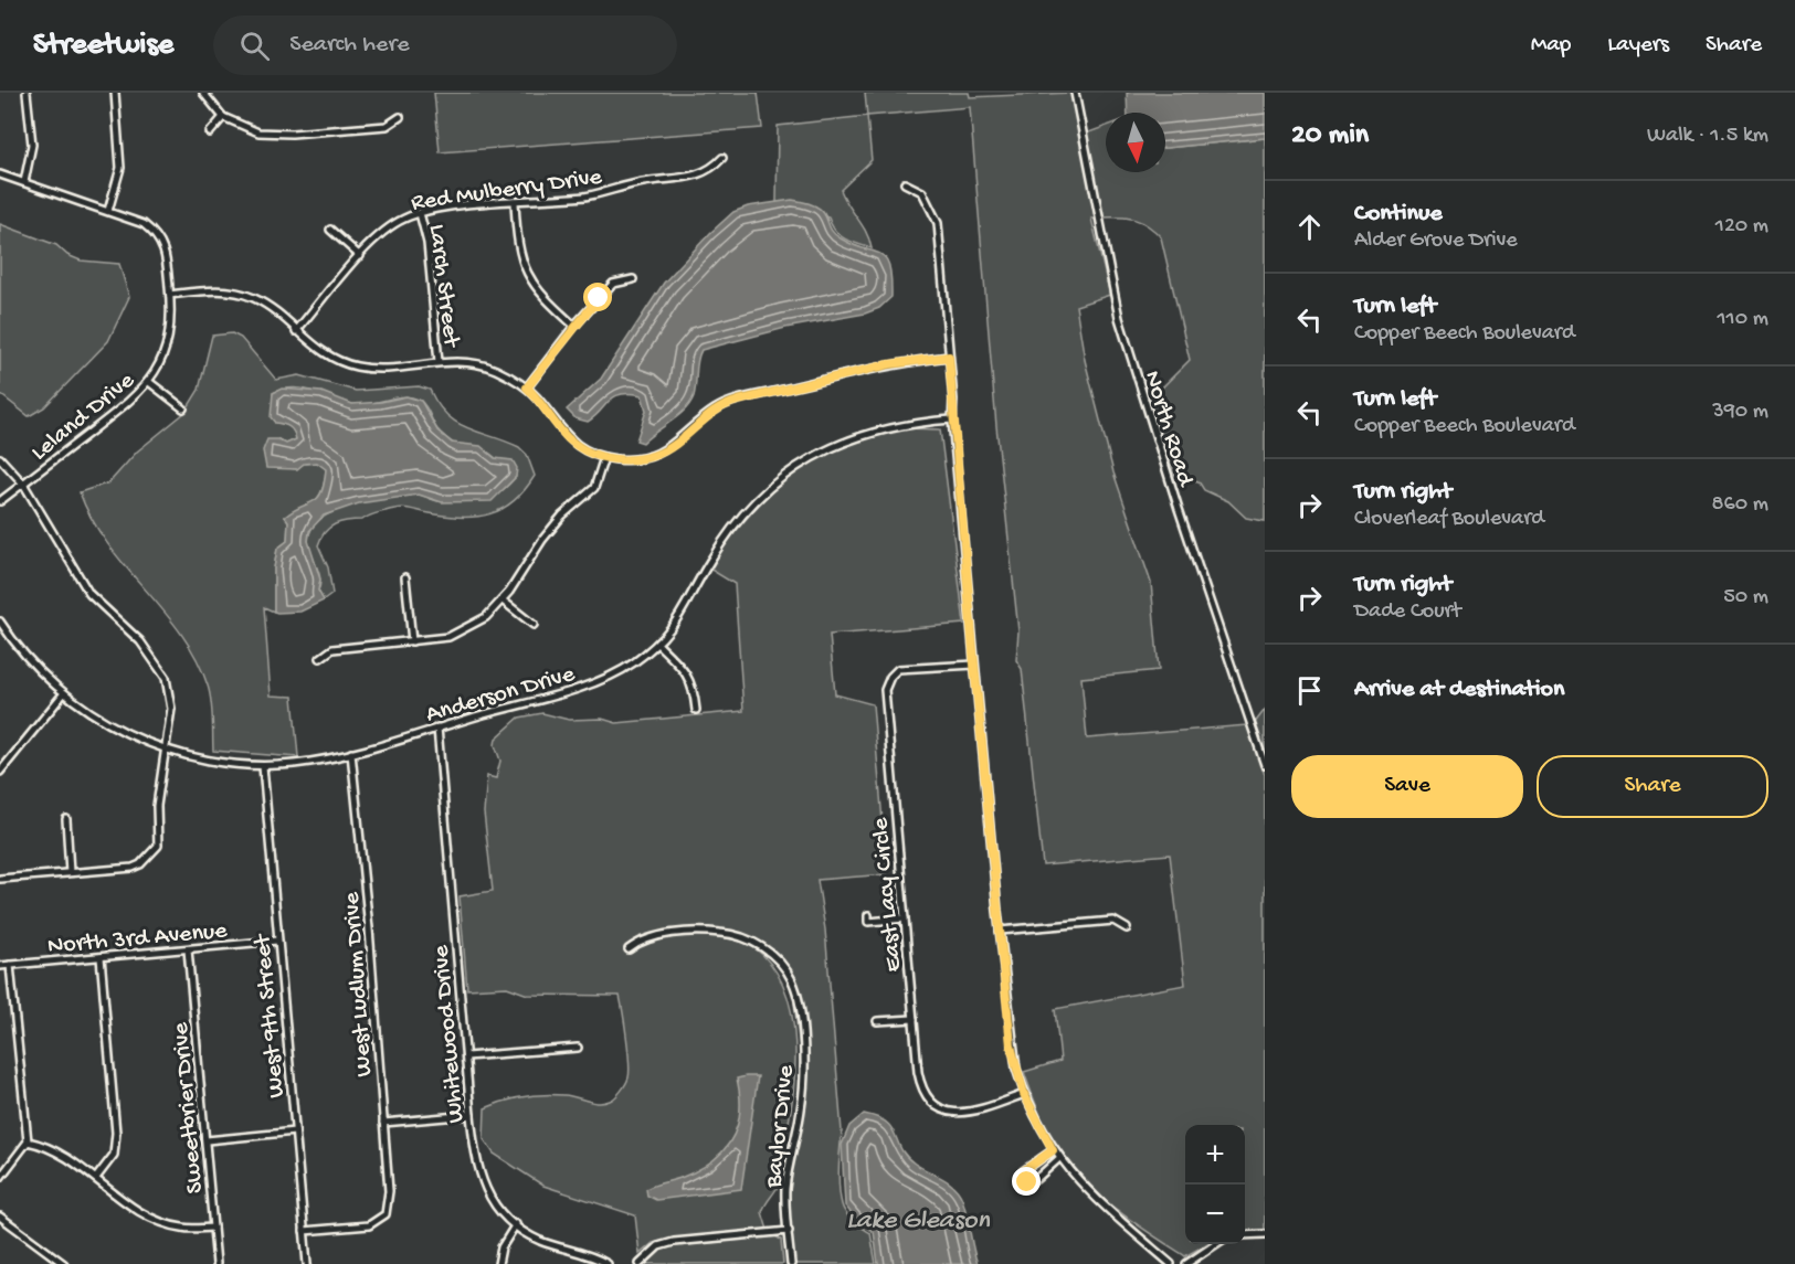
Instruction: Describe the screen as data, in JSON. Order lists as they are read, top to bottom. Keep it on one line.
{"streets":{"street":["Red Mulberry Drive","Larch Street","Leland Drive","North Road","Anderson Drive","East Lacy Circle","North 3rd Avenue","West Ludlum Drive","West 9th Street","Whitewood Drive","Sweetbrier Drive","Baylor Drive"]},"crossings":[["Red Mulberry Drive","Larch Street"],["Anderson Drive","West Ludlum Drive"],["Anderson Drive","West 9th Street"],["Anderson Drive","Whitewood Drive"],["North 3rd Avenue","West 9th Street"],["North 3rd Avenue","Sweetbrier Drive"],["West Ludlum Drive","West 9th Street"]],"water":["Lake Gleason"],"north":"bottom","page":{"header":"Streetwise","search":"Search here","nav":["Map","Layers","Share"],"heading":["20 min","Walk · 1.5 km"],"list":[["Continue","Alder Grove Drive","120 m"],["Turn left","Copper Beech Boulevard","110 m"],["Turn left","Copper Beech Boulevard","390 m"],["Turn right","Cloverleaf Boulevard","860 m"],["Turn right","Dade Court","50 m"],"Arrive at destination"],"buttons":["Save","Share"],"map_buttons":["+","−"]}}
